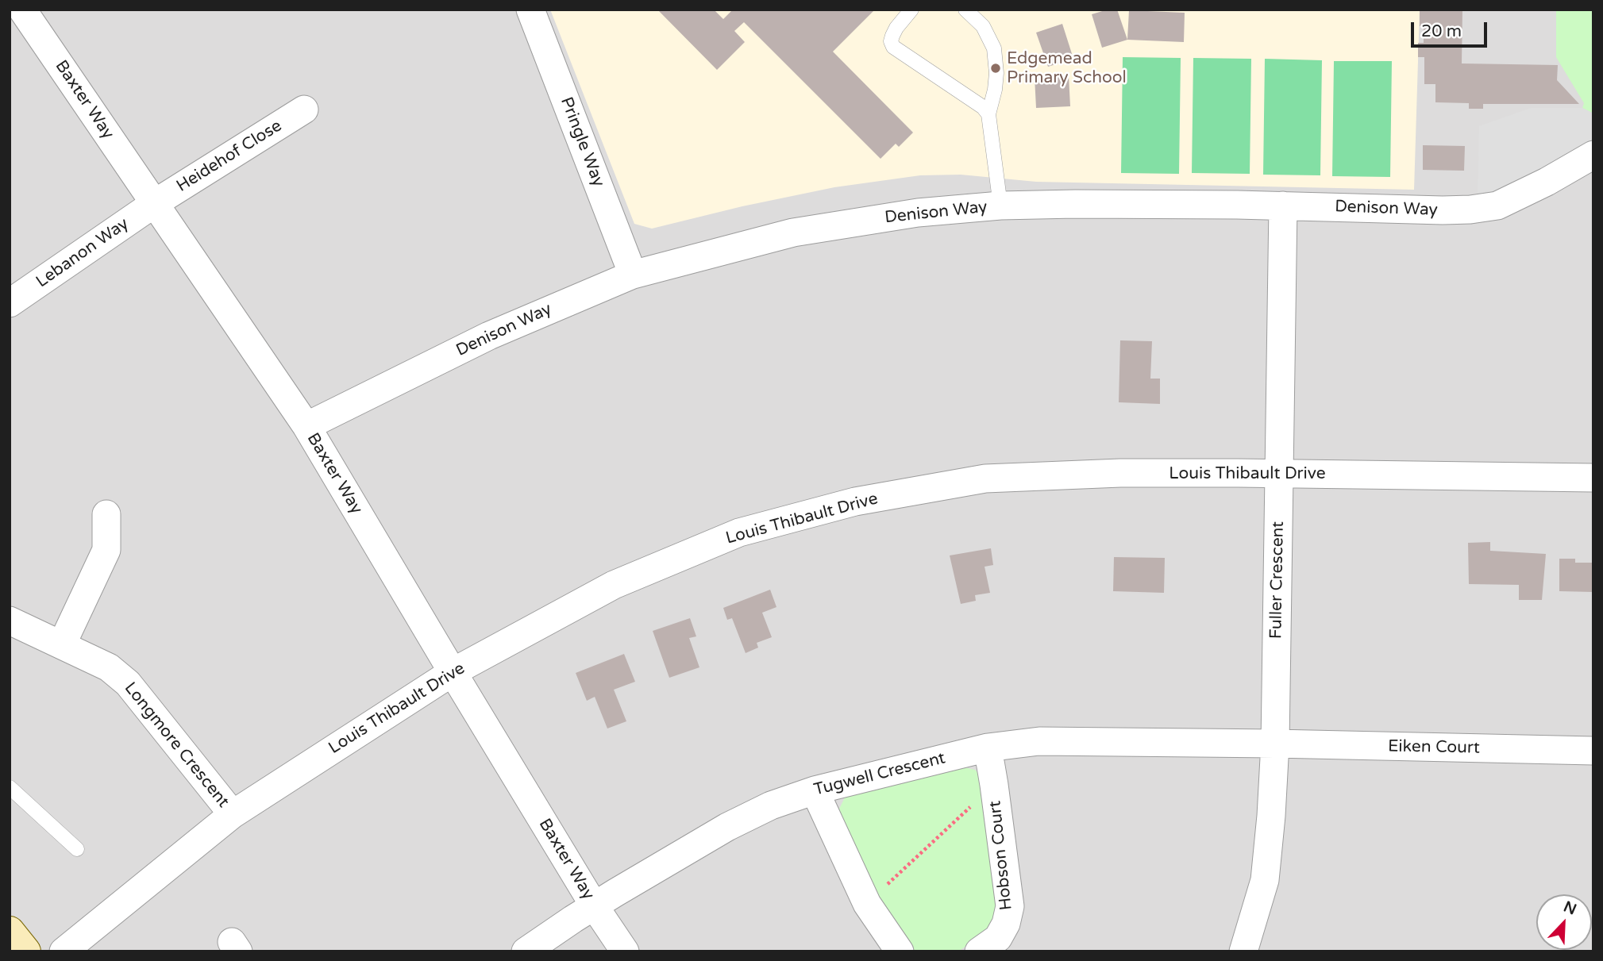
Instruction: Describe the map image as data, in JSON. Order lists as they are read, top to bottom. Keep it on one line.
{"streets":{"street":["Baxter Way","Pringle Way","Heidehof Close","Denison Way","Lebanon Way","Louis Thibault Drive","Fuller Crescent","Longmore Crescent","Eiken Court","Tugwell Crescent","Hobson Court"]},"crossings":[["Baxter Way","Heidehof Close"],["Baxter Way","Denison Way"],["Baxter Way","Lebanon Way"],["Baxter Way","Louis Thibault Drive"],["Baxter Way","Tugwell Crescent"],["Pringle Way","Denison Way"],["Heidehof Close","Lebanon Way"],["Denison Way","Fuller Crescent"],["Louis Thibault Drive","Fuller Crescent"],["Louis Thibault Drive","Longmore Crescent"],["Fuller Crescent","Eiken Court"],["Fuller Crescent","Tugwell Crescent"],["Eiken Court","Tugwell Crescent"],["Tugwell Crescent","Hobson Court"]],"places":["Edgemead Primary School"],"scale_bar":"20 m","north":"top right"}
